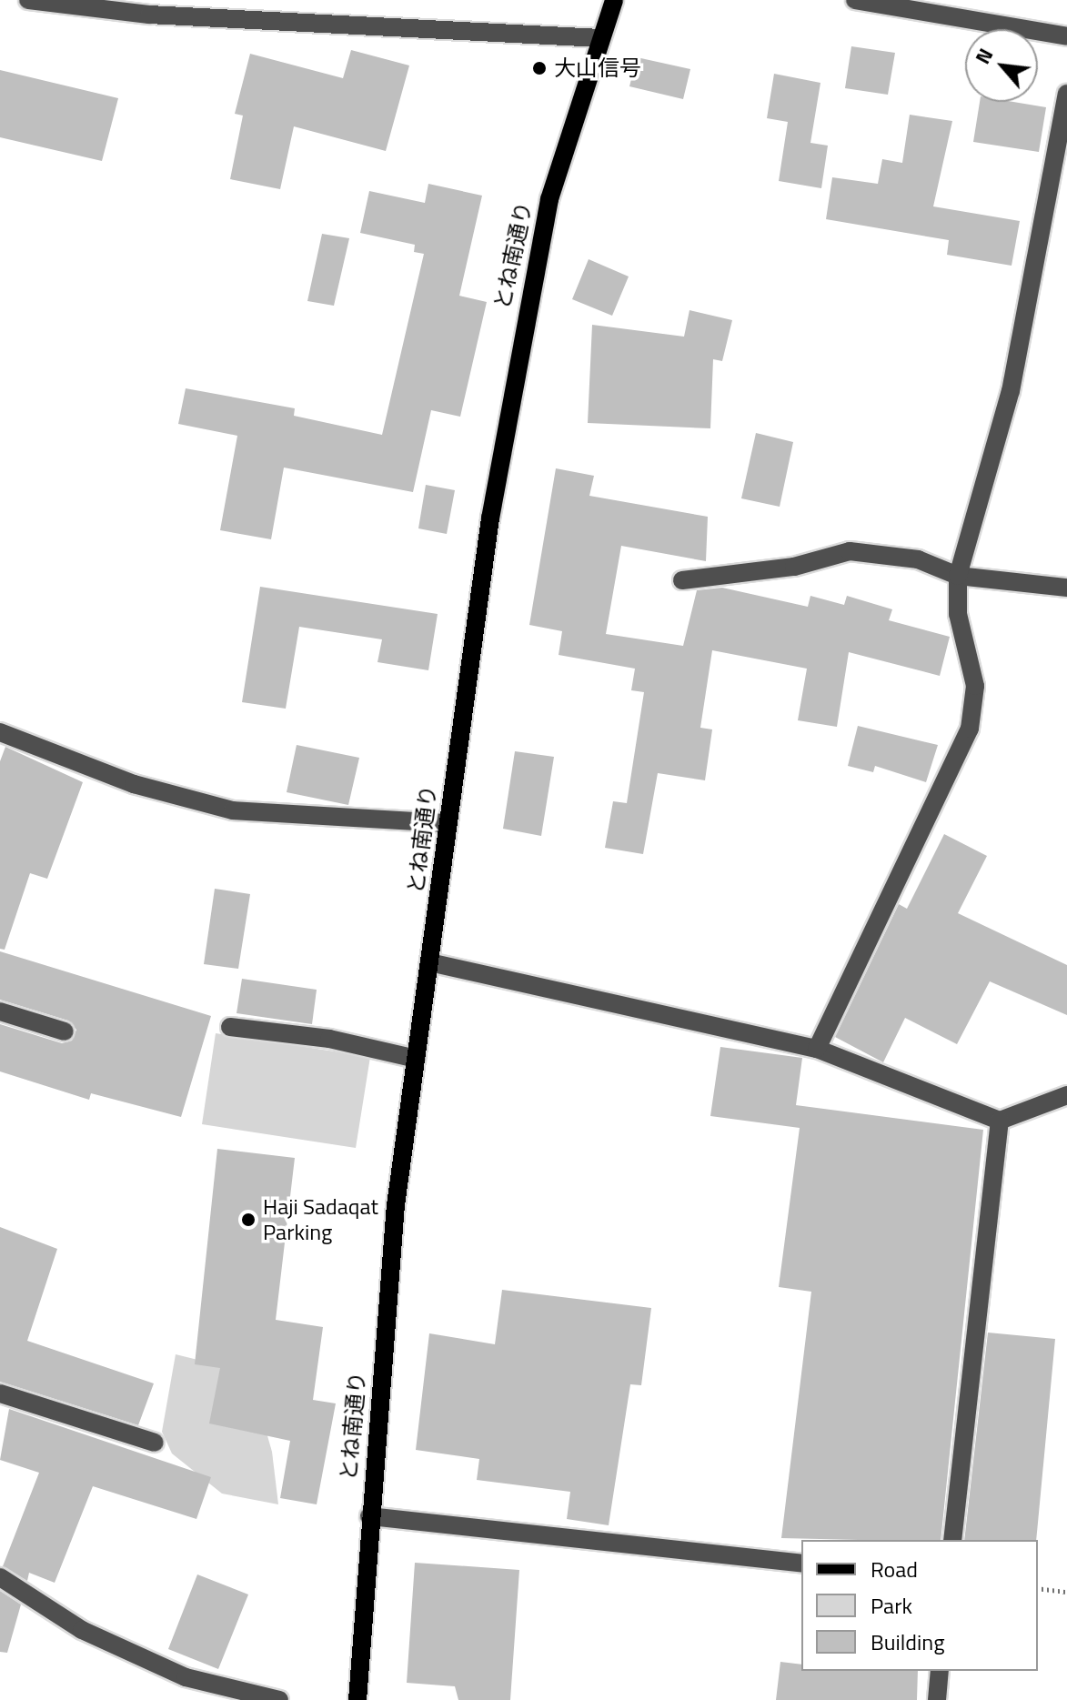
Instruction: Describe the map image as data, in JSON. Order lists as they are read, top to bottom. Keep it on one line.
{"streets":{"main road":["とね南通り"]},"places":["大山信号","Haji Sadaqat Parking"],"legend":["Road","Park","Building"],"north":"top left"}
